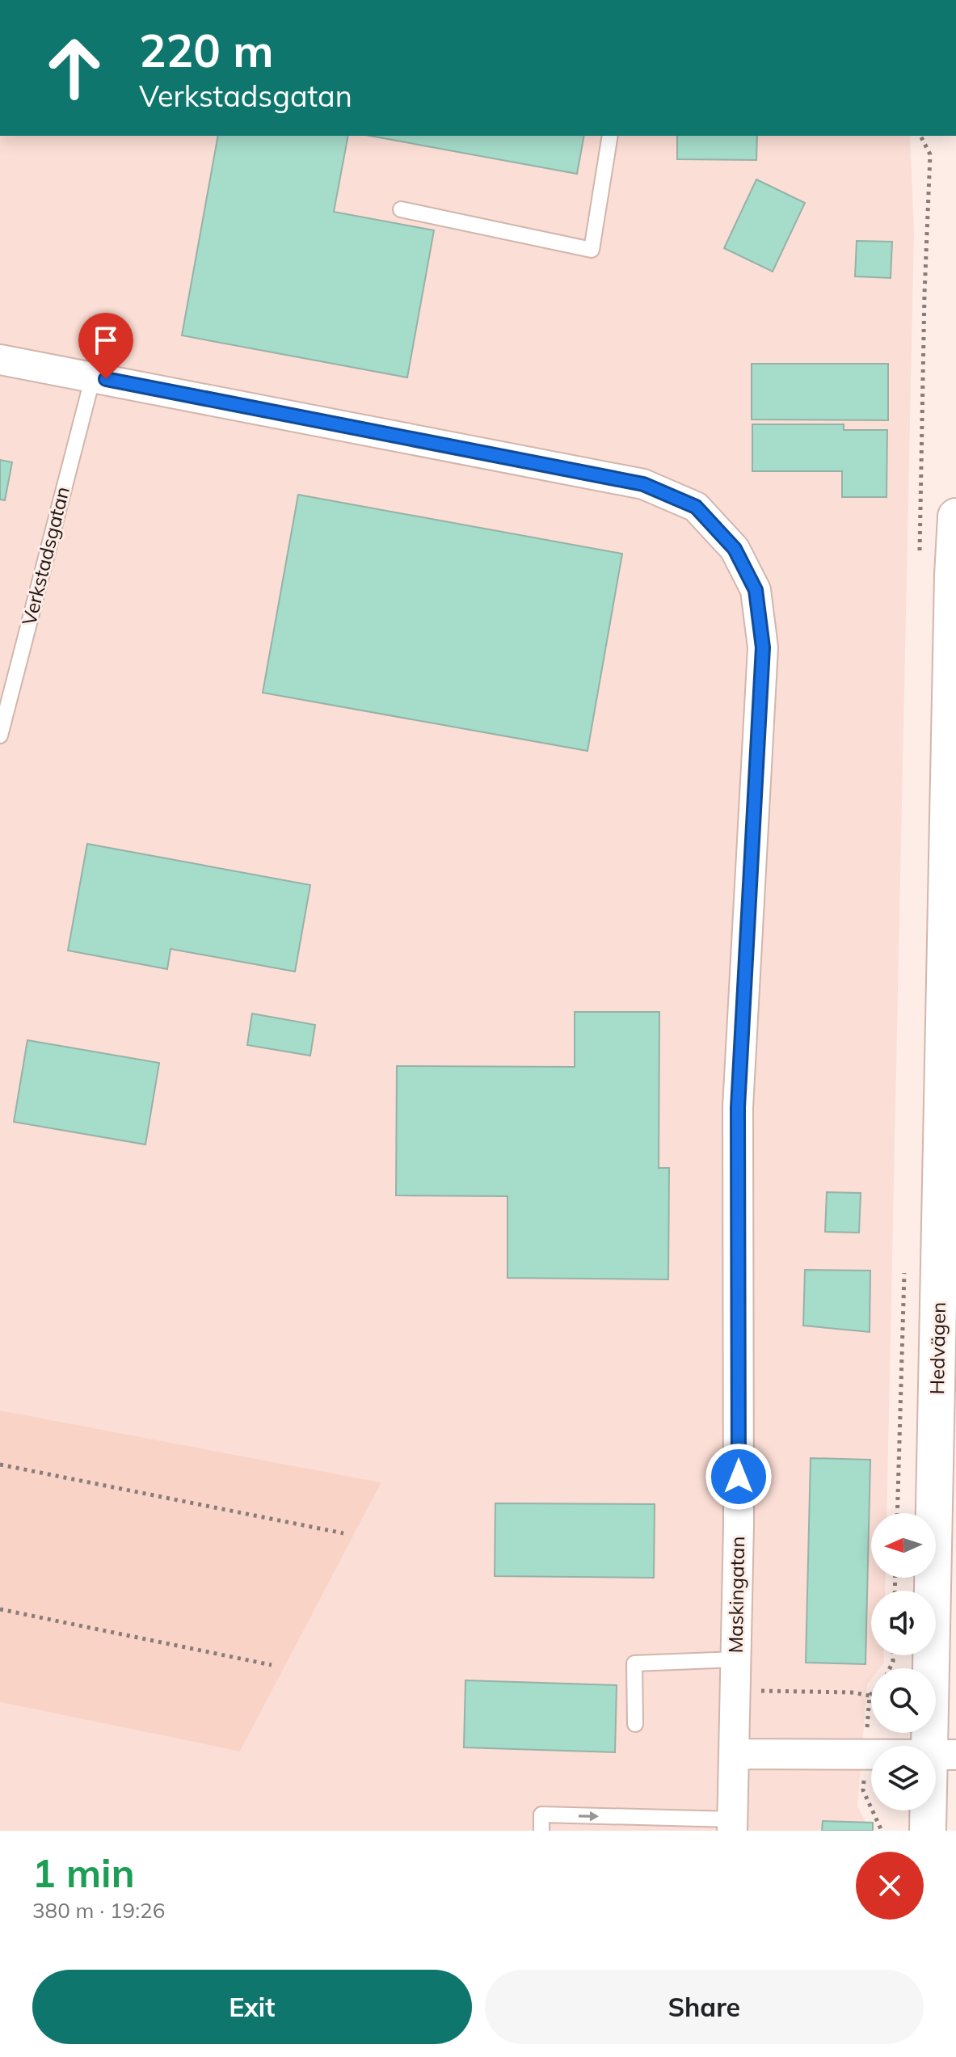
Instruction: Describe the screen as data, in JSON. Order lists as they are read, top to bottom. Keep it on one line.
{"streets":{"main road":["Hedvägen"],"street":["Maskingatan"],"lane":["Verkstadsgatan"]},"crossings":[["Verkstadsgatan","Maskingatan"]],"north":"left","page":{"turn":["220 m","Verkstadsgatan"],"heading":["1 min","380 m · 19:26"],"buttons":["Exit","Share"]}}
